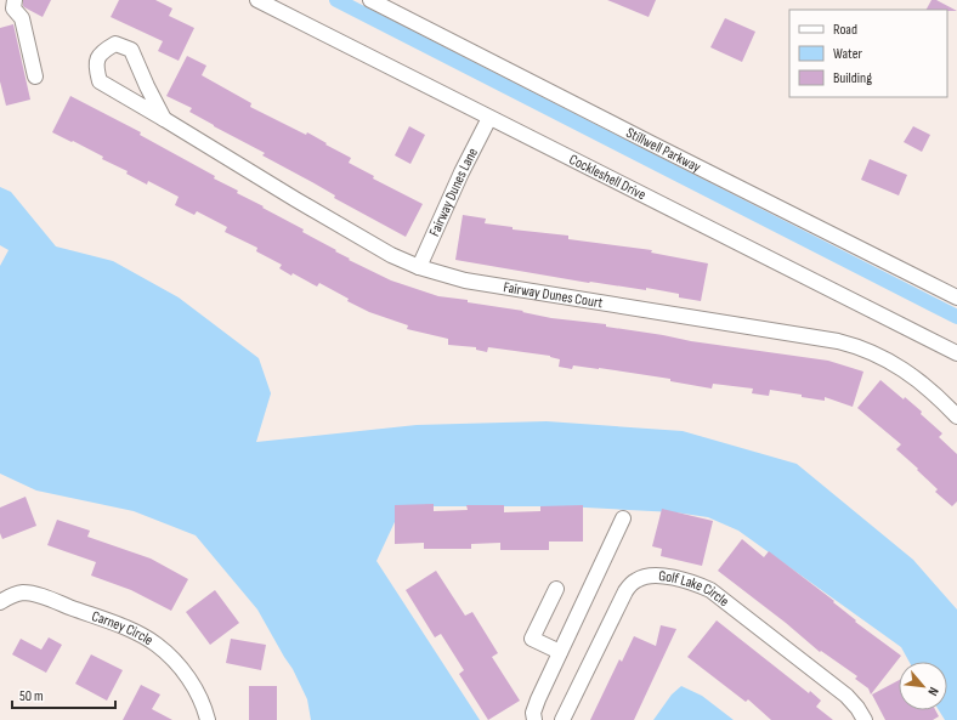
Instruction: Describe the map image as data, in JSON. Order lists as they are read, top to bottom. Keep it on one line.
{"streets":{"street":["Stillwell Parkway","Cockleshell Drive","Fairway Dunes Lane","Fairway Dunes Court","Golf Lake Circle","Carney Circle"]},"crossings":[["Cockleshell Drive","Fairway Dunes Lane"],["Fairway Dunes Lane","Fairway Dunes Court"]],"legend":["Road","Water","Building"],"scale_bar":"50 m","north":"bottom right"}
